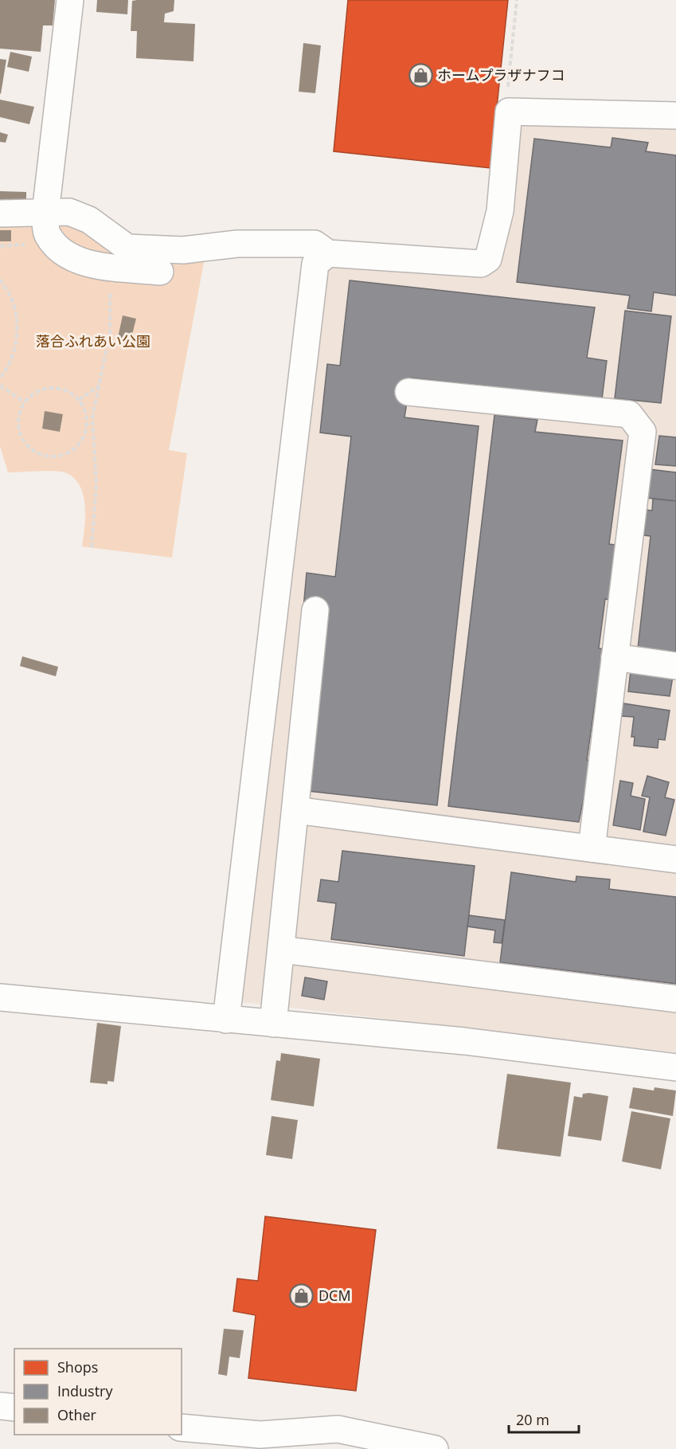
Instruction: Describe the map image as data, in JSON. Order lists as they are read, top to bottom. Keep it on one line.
{"parks":["落合ふれあい公園"],"places":{"shop":["ホームプラザナフコ","DCM"]},"legend":["Shops","Industry","Other"],"scale_bar":"20 m"}
